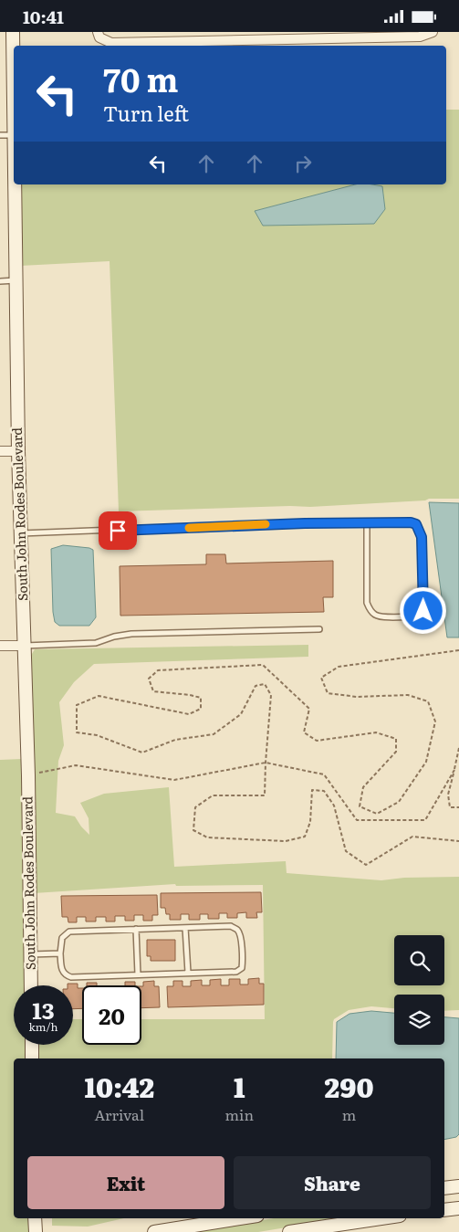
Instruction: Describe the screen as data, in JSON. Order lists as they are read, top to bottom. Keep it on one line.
{"streets":{"main road":["South John Rodes Boulevard"]},"page":{"status":"10:41","turn":["70 m","Turn left"],"speed":"13 km/h","limit":"20","eta":["10:42","Arrival","1","min","290","m"],"buttons":["Exit","Share"]}}
